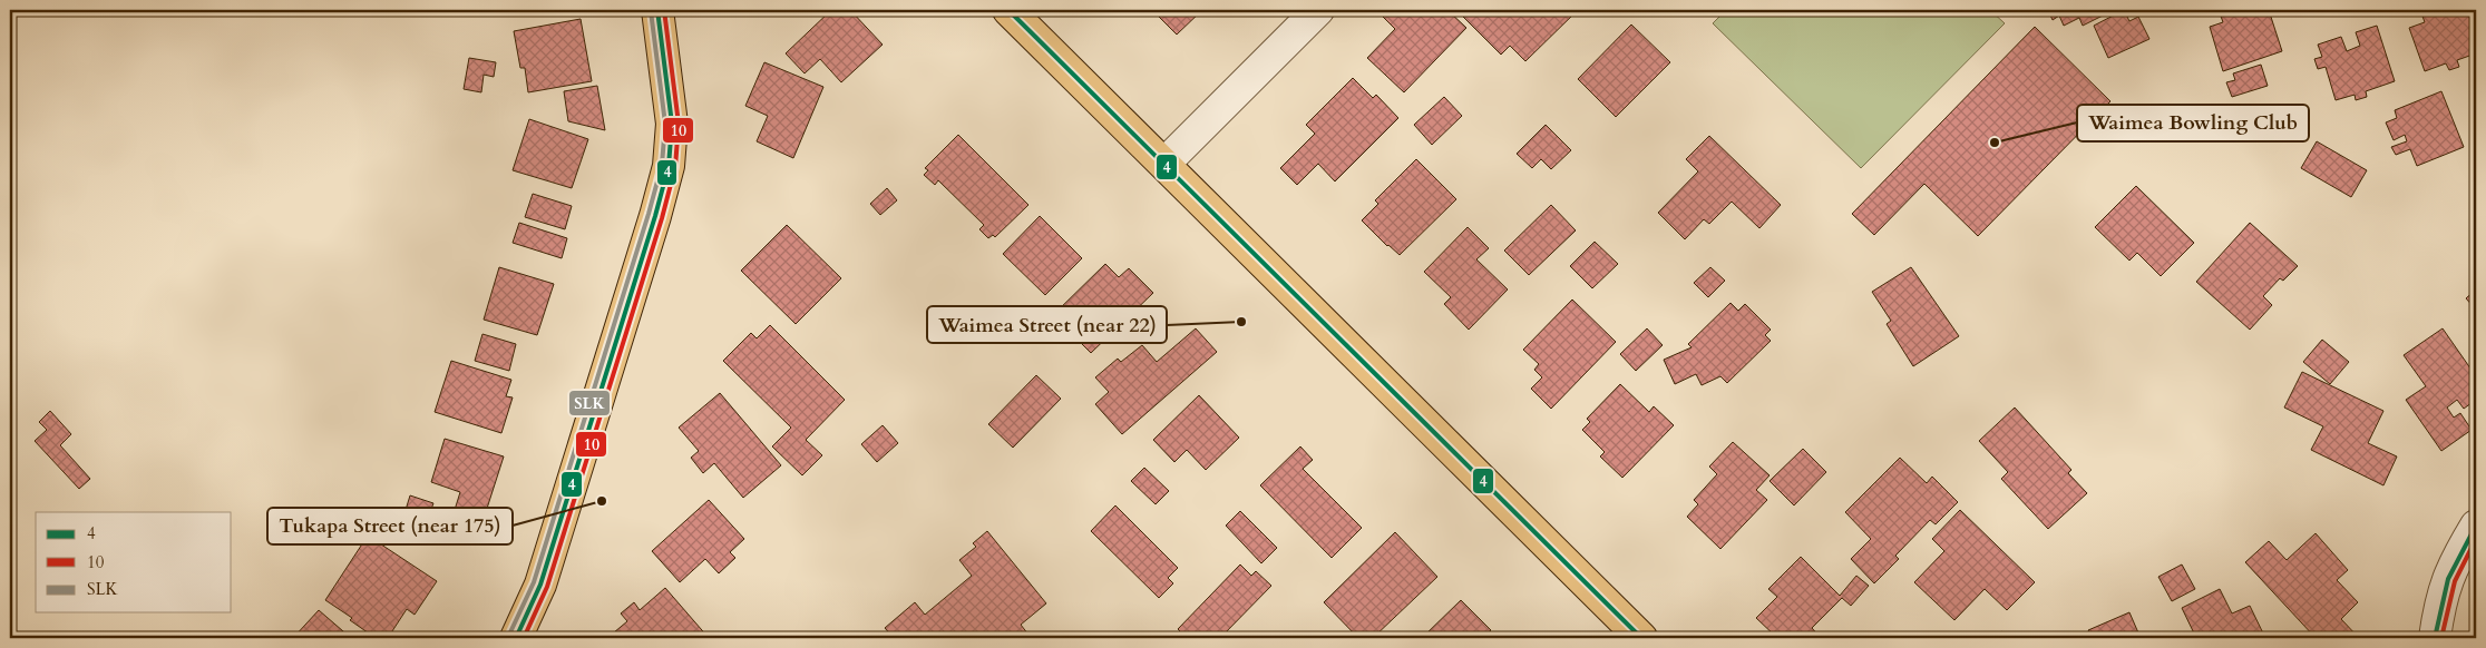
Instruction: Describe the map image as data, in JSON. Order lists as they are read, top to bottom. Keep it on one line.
{"places":["Waimea Bowling Club","Waimea Street (near 22)","Tukapa Street (near 175)"],"lines":["transit line 4","transit line 10","transit line SLK"],"legend":["4","10","SLK"]}
